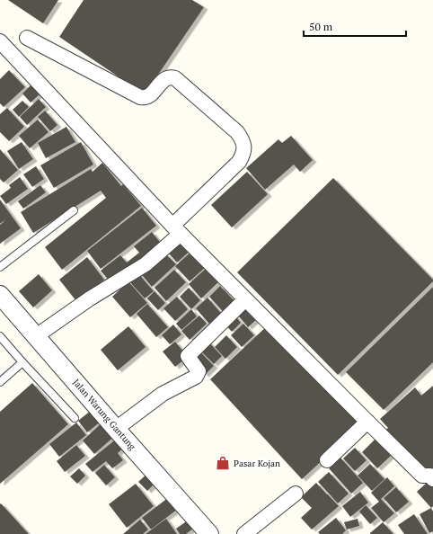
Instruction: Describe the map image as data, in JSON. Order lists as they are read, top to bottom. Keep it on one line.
{"streets":{"street":["Jalan Warung Gantung"]},"places":{"shop":["Pasar Kojan"]},"scale_bar":"50 m"}
